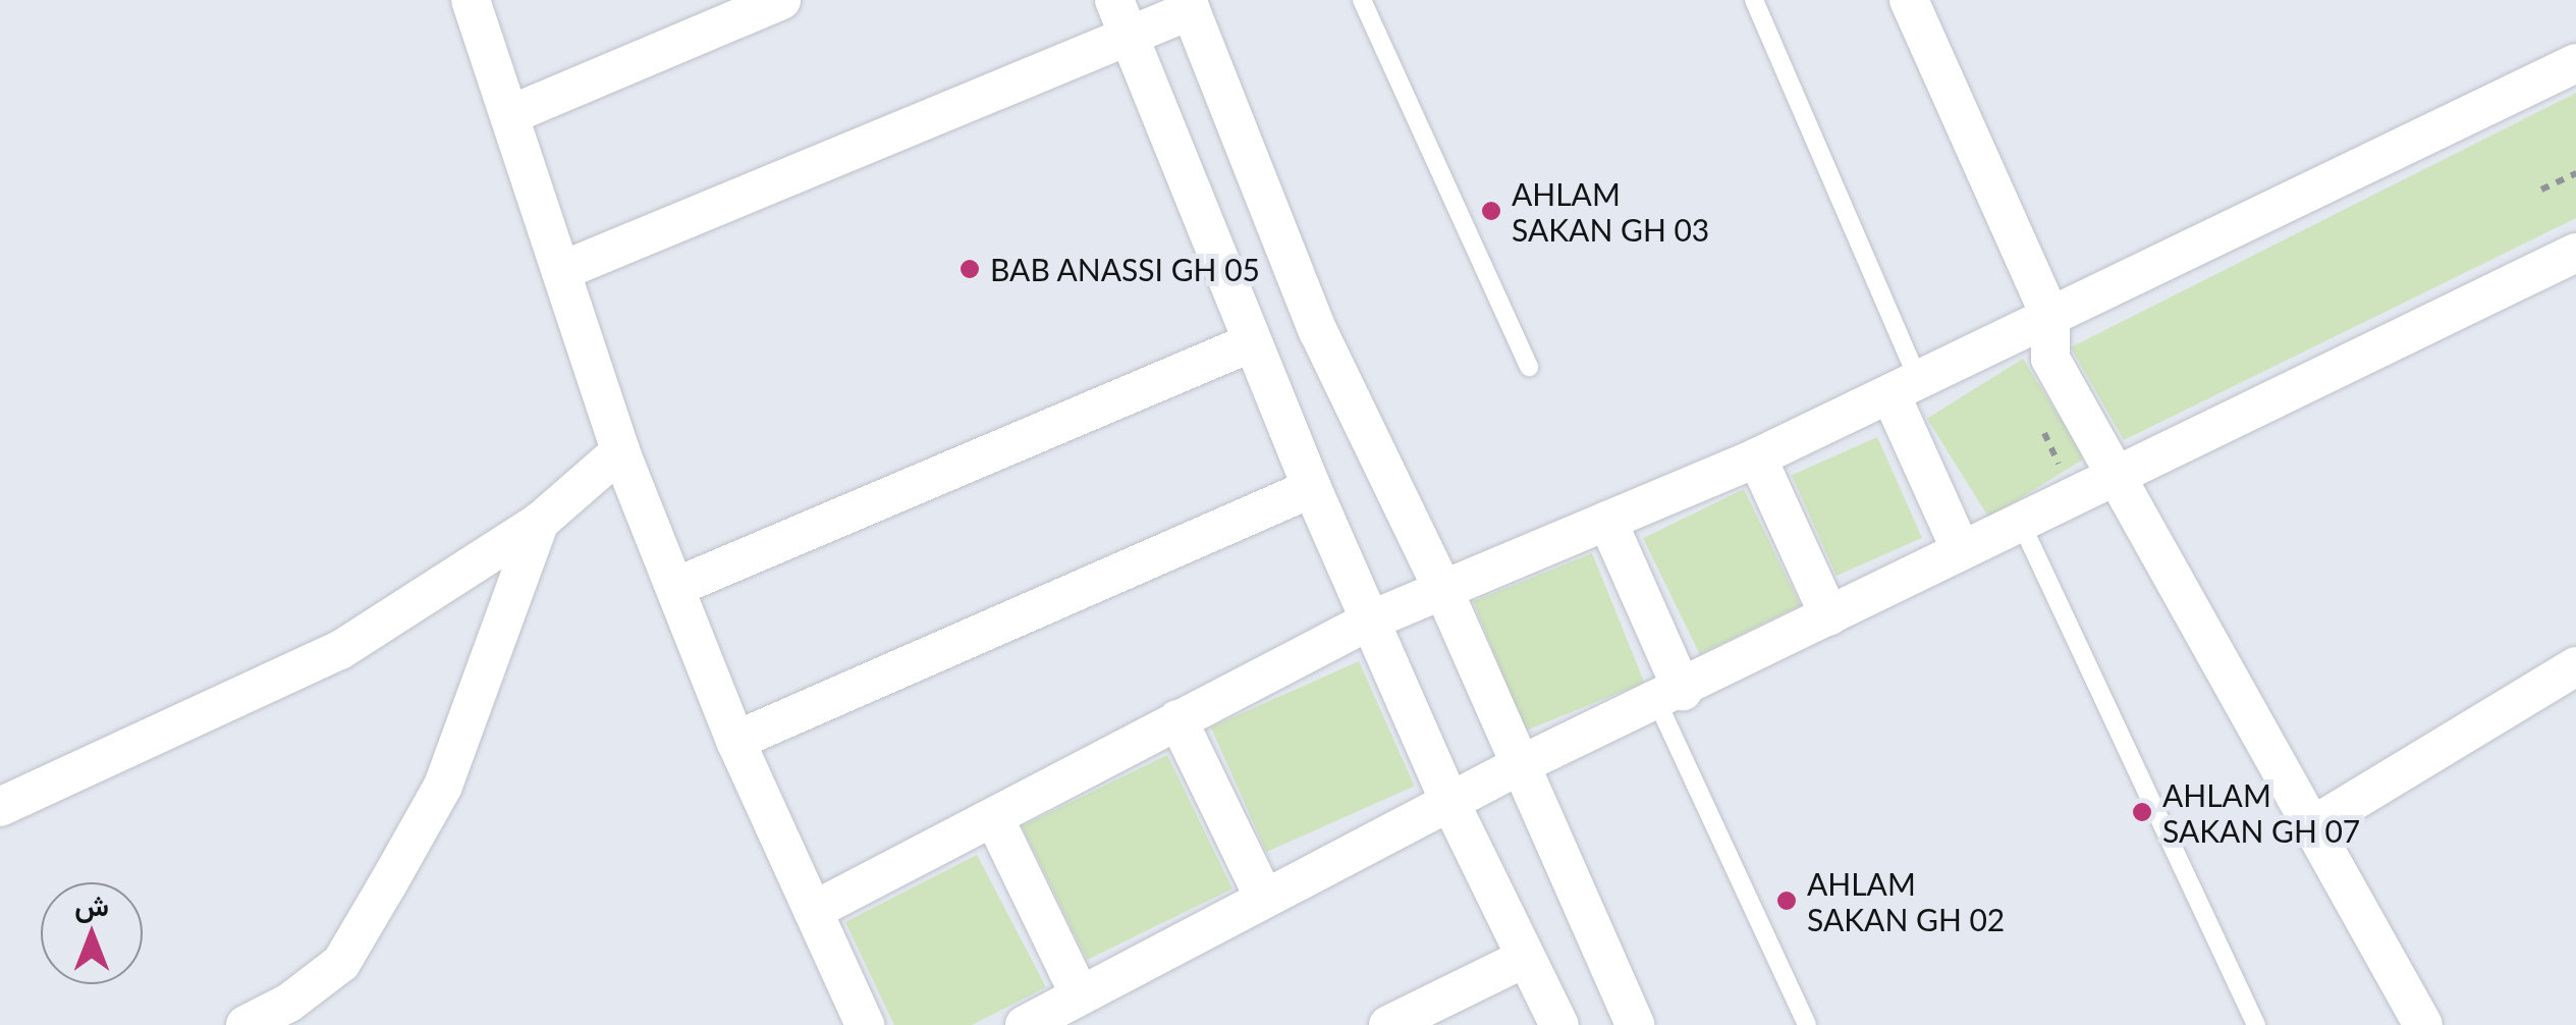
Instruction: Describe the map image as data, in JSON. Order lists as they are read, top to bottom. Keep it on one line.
{"places":["AHLAM SAKAN GH 03","BAB ANASSI GH 05","AHLAM SAKAN GH 07","AHLAM SAKAN GH 02"],"north":"top"}
